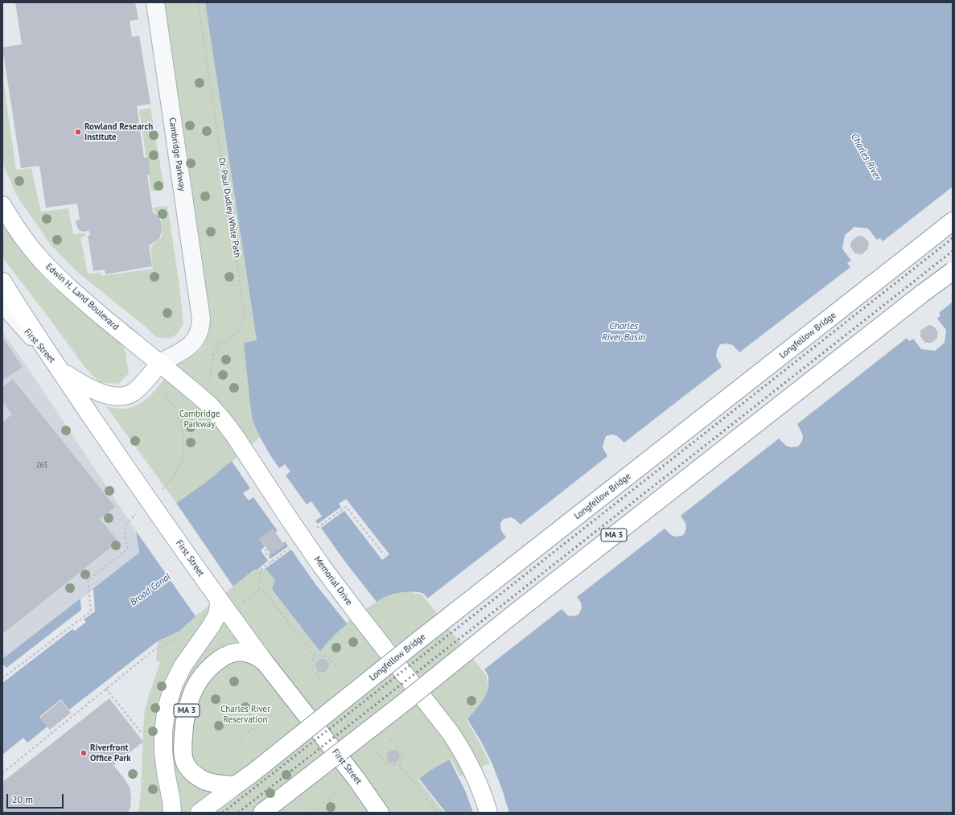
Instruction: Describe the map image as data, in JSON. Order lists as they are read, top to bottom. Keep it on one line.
{"streets":{"main road":["Edwin H. Land Boulevard","Longfellow Bridge","First Street","MA 3","Memorial Drive"],"street":["Cambridge Parkway"],"path":["Dr. Paul Dudley White Path"]},"crossings":[["Cambridge Parkway","Edwin H. Land Boulevard"],["Cambridge Parkway","Memorial Drive"],["Edwin H. Land Boulevard","Memorial Drive"],["Longfellow Bridge","MA 3"],["First Street","MA 3"]],"water":["Charles River","Charles River Basin","Broad Canal"],"parks":["Cambridge Parkway","Charles River Reservation"],"places":["Rowland Research Institute","Riverfront Office Park"],"house_numbers":["265"],"scale_bar":"20 m"}
